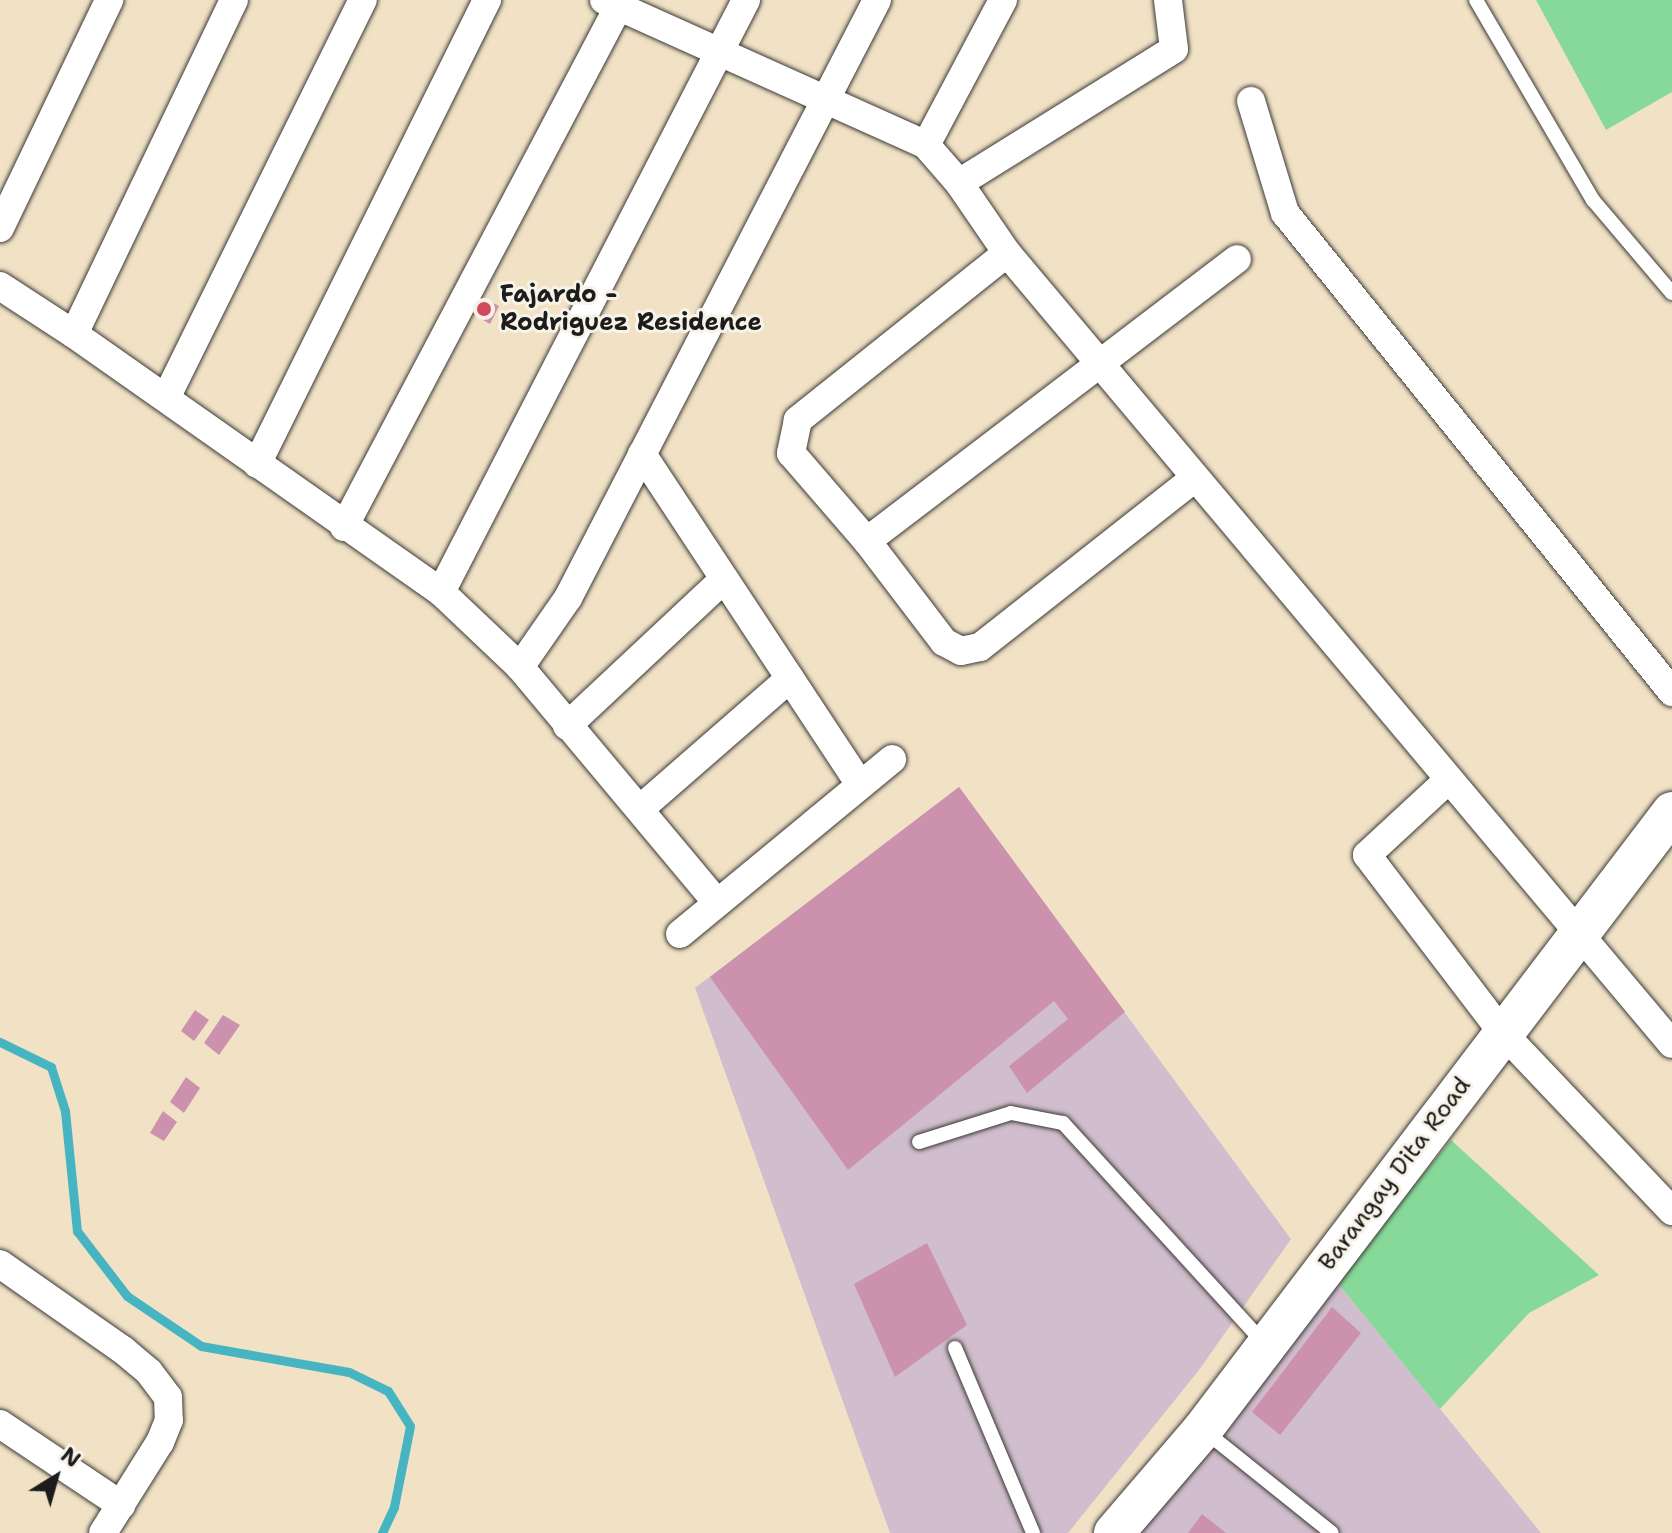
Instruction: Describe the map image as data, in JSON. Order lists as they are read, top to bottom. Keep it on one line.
{"streets":{"street":["Barangay Dita Road"]},"places":["Fajardo - Rodriguez Residence"],"north":"top right"}
